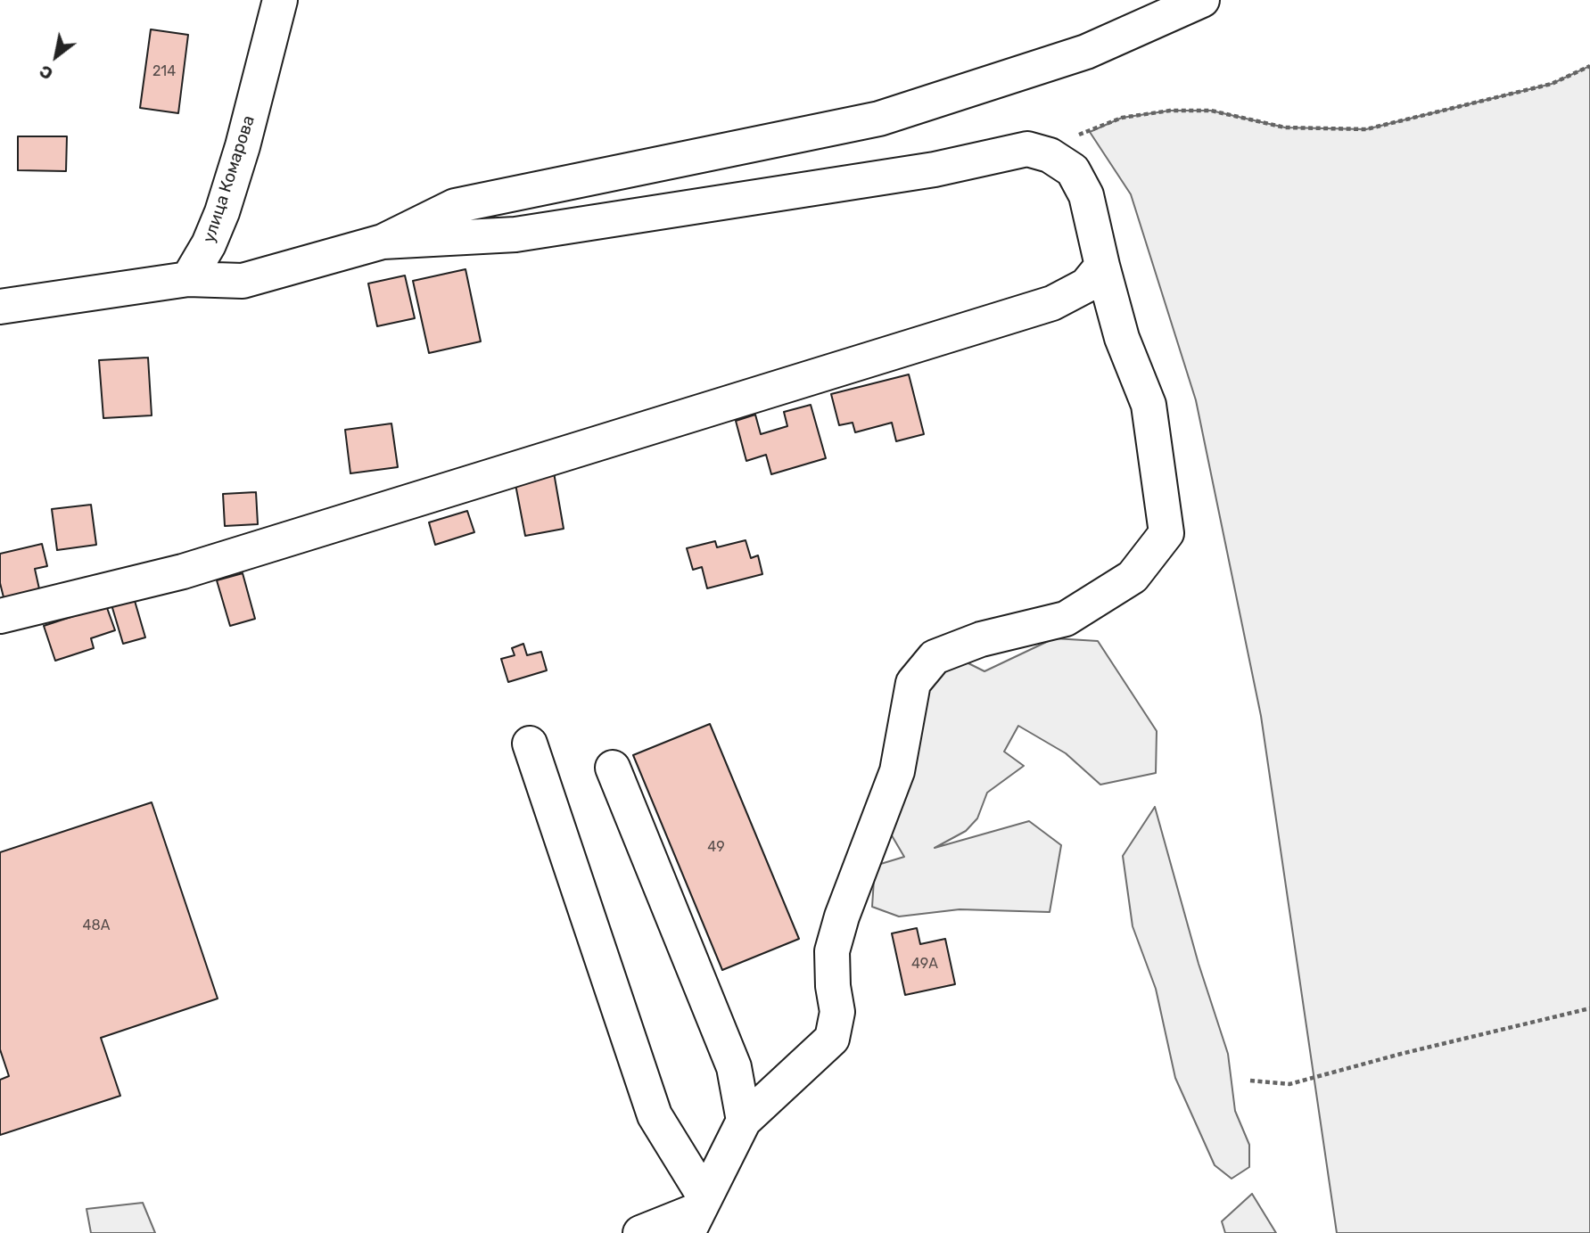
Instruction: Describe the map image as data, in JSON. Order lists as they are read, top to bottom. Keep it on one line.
{"streets":{"street":["улица Комарова"]},"house_numbers":["214","49","48А","49А"],"north":"bottom left"}
